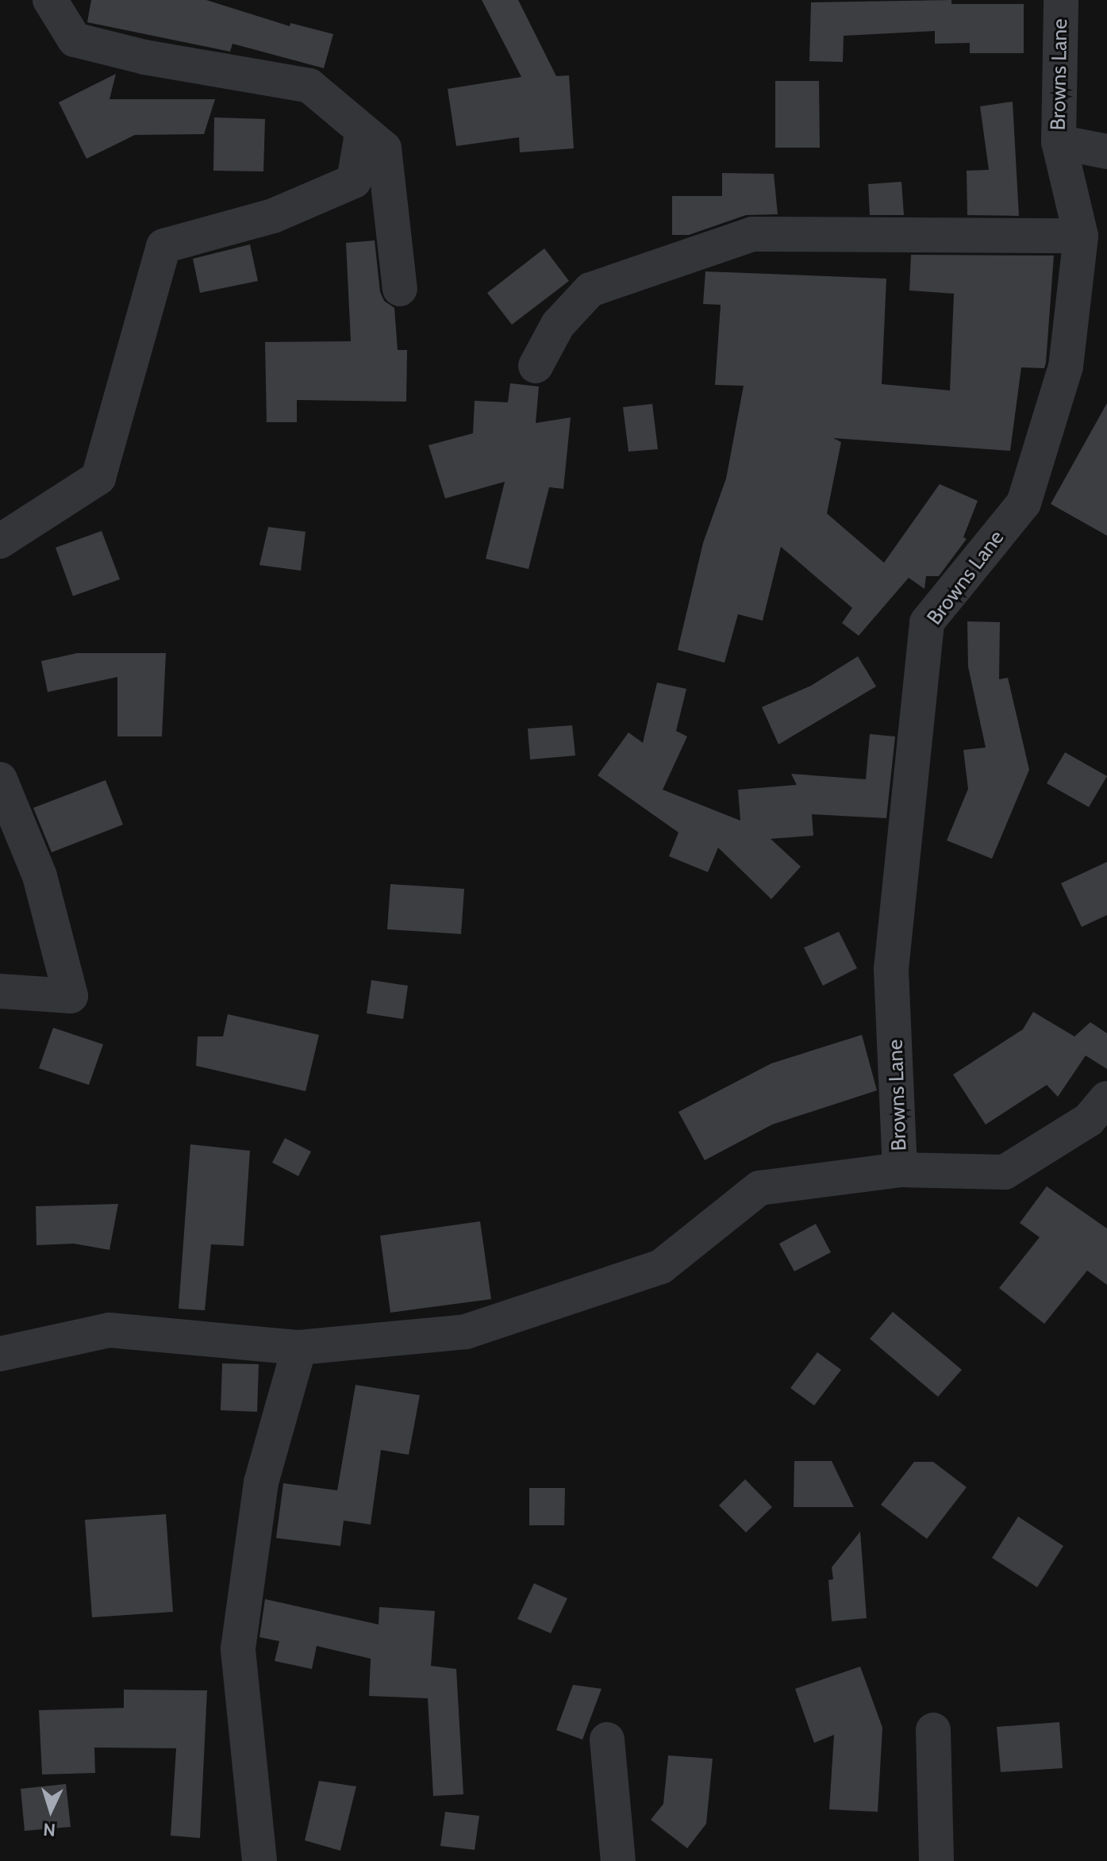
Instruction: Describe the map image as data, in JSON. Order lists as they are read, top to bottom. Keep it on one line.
{"streets":{"street":["Browns Lane"]},"north":"bottom"}
